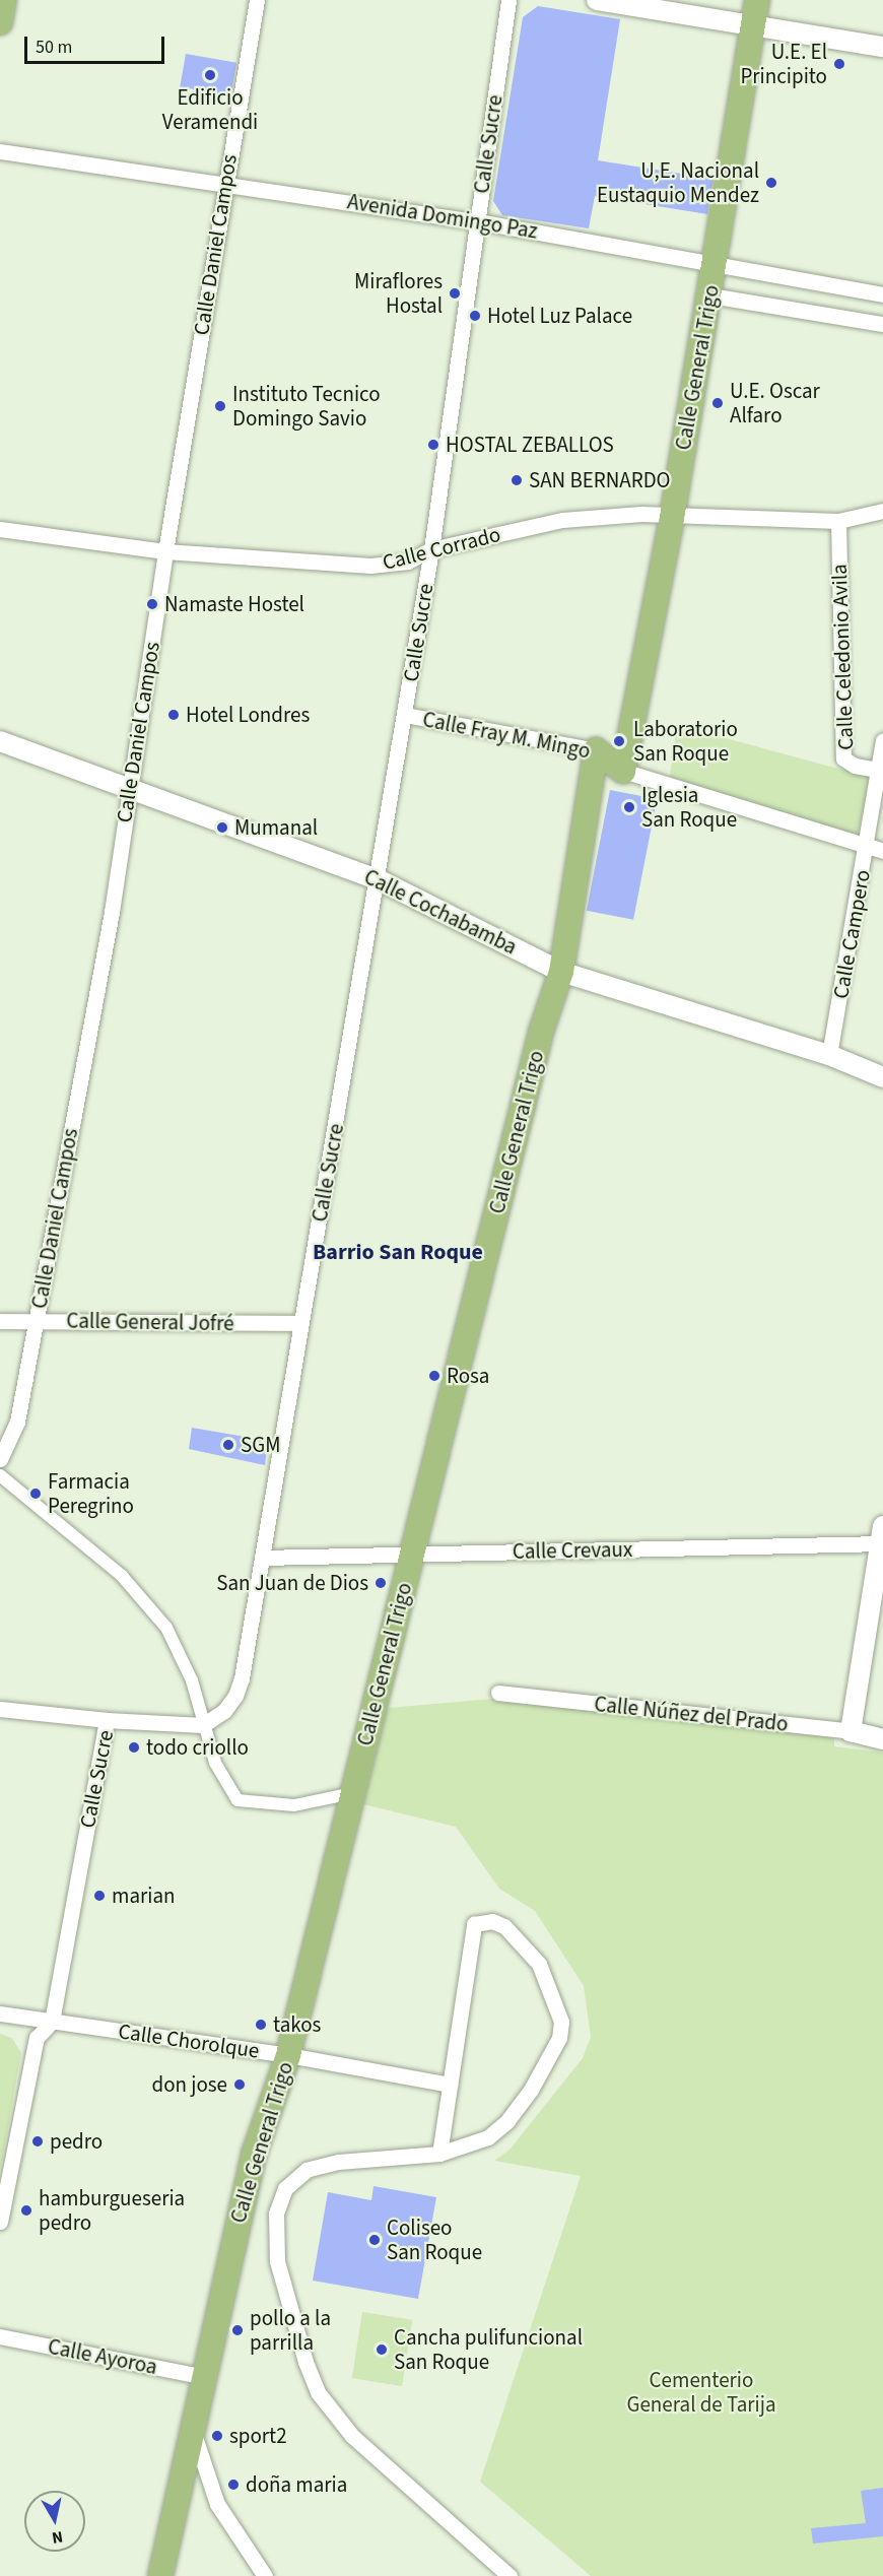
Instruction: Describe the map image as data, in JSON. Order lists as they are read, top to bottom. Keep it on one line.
{"streets":{"main road":["Calle General Trigo","Calle Fray M. Mingo"],"street":["Calle Sucre","Avenida Domingo Paz","Calle Daniel Campos","Calle Corrado","Calle Celedonio Avila","Calle Cochabamba","Calle Campero","Calle General Jofré","Calle Crevaux","Calle Núñez del Prado","Calle Chorolque","Calle Ayoroa"]},"crossings":[["Calle Sucre","Avenida Domingo Paz"],["Calle Sucre","Calle Corrado"],["Calle Sucre","Calle Fray M. Mingo"],["Calle Sucre","Calle Cochabamba"],["Calle Sucre","Calle General Jofré"],["Calle Sucre","Calle Crevaux"],["Calle Sucre","Calle Chorolque"],["Avenida Domingo Paz","Calle Daniel Campos"],["Avenida Domingo Paz","Calle General Trigo"],["Calle Daniel Campos","Calle Corrado"],["Calle Daniel Campos","Calle Cochabamba"],["Calle Daniel Campos","Calle General Jofré"],["Calle General Trigo","Calle Corrado"],["Calle General Trigo","Calle Fray M. Mingo"],["Calle General Trigo","Calle Cochabamba"],["Calle General Trigo","Calle Crevaux"],["Calle General Trigo","Calle Chorolque"],["Calle General Trigo","Calle Ayoroa"],["Calle Corrado","Calle Celedonio Avila"],["Calle Celedonio Avila","Calle Campero"],["Calle Fray M. Mingo","Calle Campero"],["Calle Cochabamba","Calle Campero"]],"districts":["Barrio San Roque"],"parks":["Cementerio General de Tarija"],"places":["U.E. El Principito","Edificio Veramendi","U,E. Nacional Eustaquio Mendez","Miraflores Hostal","Hotel Luz Palace","U.E. Oscar Alfaro","Instituto Tecnico Domingo Savio","HOSTAL ZEBALLOS","SAN BERNARDO","Namaste Hostel","Hotel Londres","Laboratorio San Roque","Iglesia San Roque","Mumanal","Rosa","SGM","Farmacia Peregrino","San Juan de Dios","todo criollo","marian","takos","don jose","pedro","hamburgueseria pedro","Coliseo San Roque","pollo a la parrilla","Cancha pulifuncional San Roque","sport2","doña maria"],"scale_bar":"50 m","north":"bottom"}
